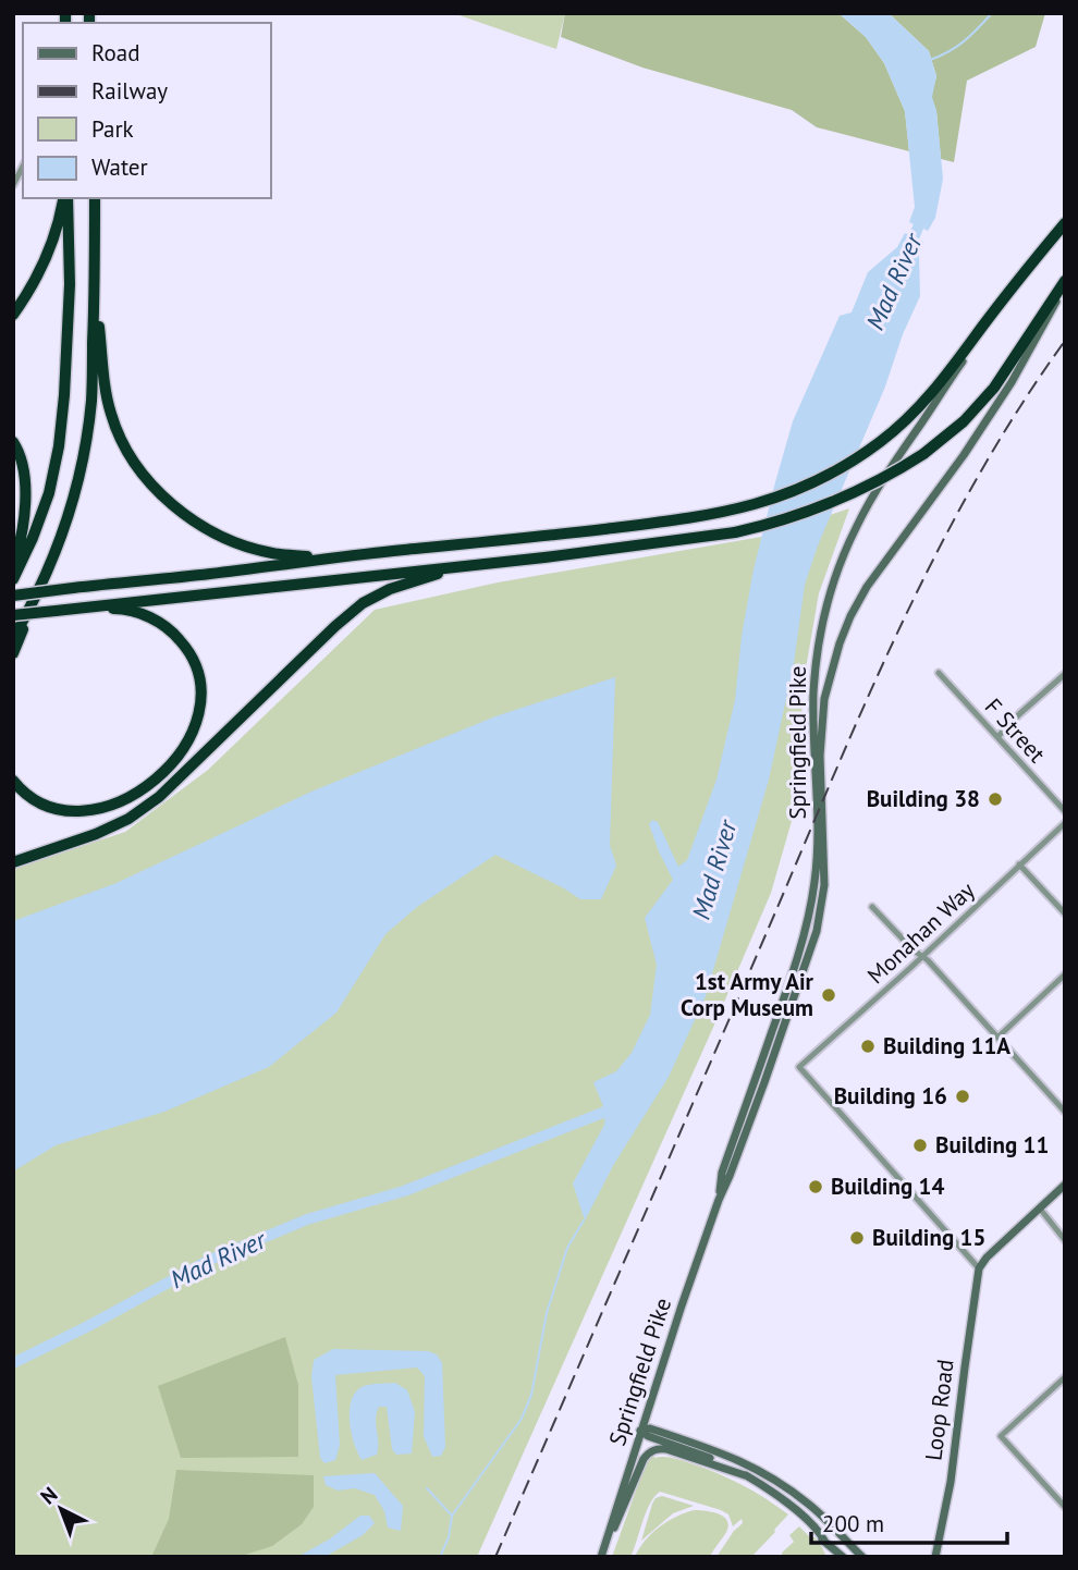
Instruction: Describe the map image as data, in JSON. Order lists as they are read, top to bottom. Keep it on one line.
{"streets":{"main road":["Springfield Pike","Loop Road"],"street":["F Street","Monahan Way"]},"crossings":[["Monahan Way","Loop Road"]],"water":["Mad River"],"places":["Building 38","1st Army Air Corp Museum","Building 11A","Building 16","Building 11","Building 14","Building 15"],"legend":["Road","Railway","Park","Water"],"scale_bar":"200 m","north":"top left"}
